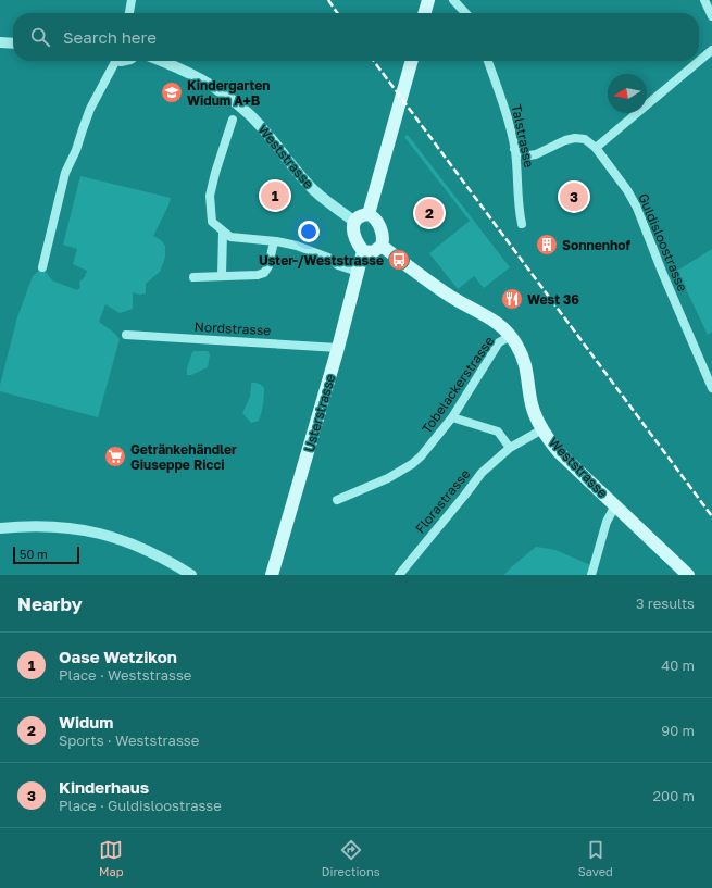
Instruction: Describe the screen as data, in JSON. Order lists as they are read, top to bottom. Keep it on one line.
{"streets":{"main road":["Weststrasse","Usterstrasse"],"street":["Talstrasse","Guldisloostrasse","Nordstrasse","Tobelackerstrasse","Florastrasse"]},"crossings":[["Talstrasse","Guldisloostrasse"],["Weststrasse","Tobelackerstrasse"],["Weststrasse","Usterstrasse"],["Weststrasse","Florastrasse"],["Nordstrasse","Usterstrasse"]],"places":{"school or university":["Kindergarten Widum A+B"],"building":["Sonnenhof"],"bus stop":["Uster-/Weststrasse"],"restaurant":["West 36"],"supermarket":["Getränkehändler Giuseppe Ricci"]},"scale_bar":"50 m","north":"left","page":{"search":"Search here","pins":["1","3","2"],"scale":"50 m","heading":["Nearby","3 results"],"list":[{"mark":"1","name":"Oase Wetzikon","note":"Place · Weststrasse","value":"40 m"},{"mark":"2","name":"Widum","note":"Sports · Weststrasse","value":"90 m"},{"mark":"3","name":"Kinderhaus","note":"Place · Guldisloostrasse","value":"200 m"}],"nav":["Map","Directions","Saved"]}}
